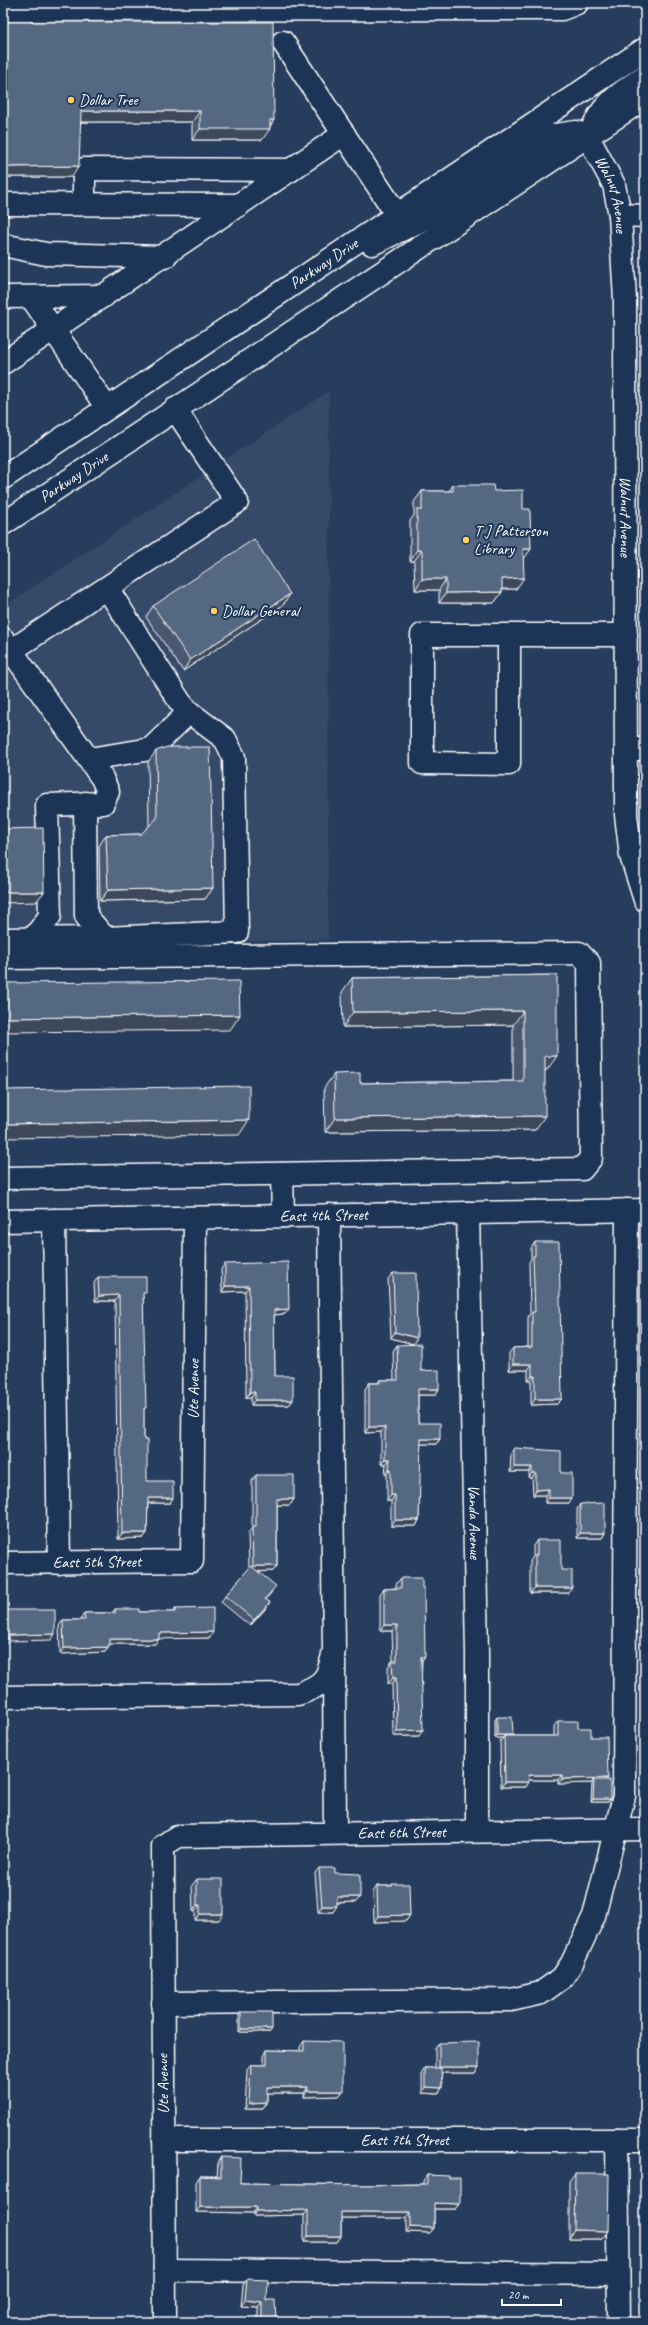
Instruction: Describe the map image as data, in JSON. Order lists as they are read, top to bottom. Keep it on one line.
{"streets":{"main road":["Walnut Avenue","Parkway Drive","East 4th Street","Ute Avenue","Vanda Avenue","East 5th Street","East 6th Street","East 7th Street"]},"crossings":[["Walnut Avenue","Parkway Drive"],["East 4th Street","Ute Avenue"],["East 4th Street","Vanda Avenue"],["Ute Avenue","East 5th Street"],["Ute Avenue","East 6th Street"],["Ute Avenue","East 7th Street"],["Vanda Avenue","East 6th Street"]],"places":["Dollar Tree","T J Patterson Library","Dollar General"],"scale_bar":"20 m"}
